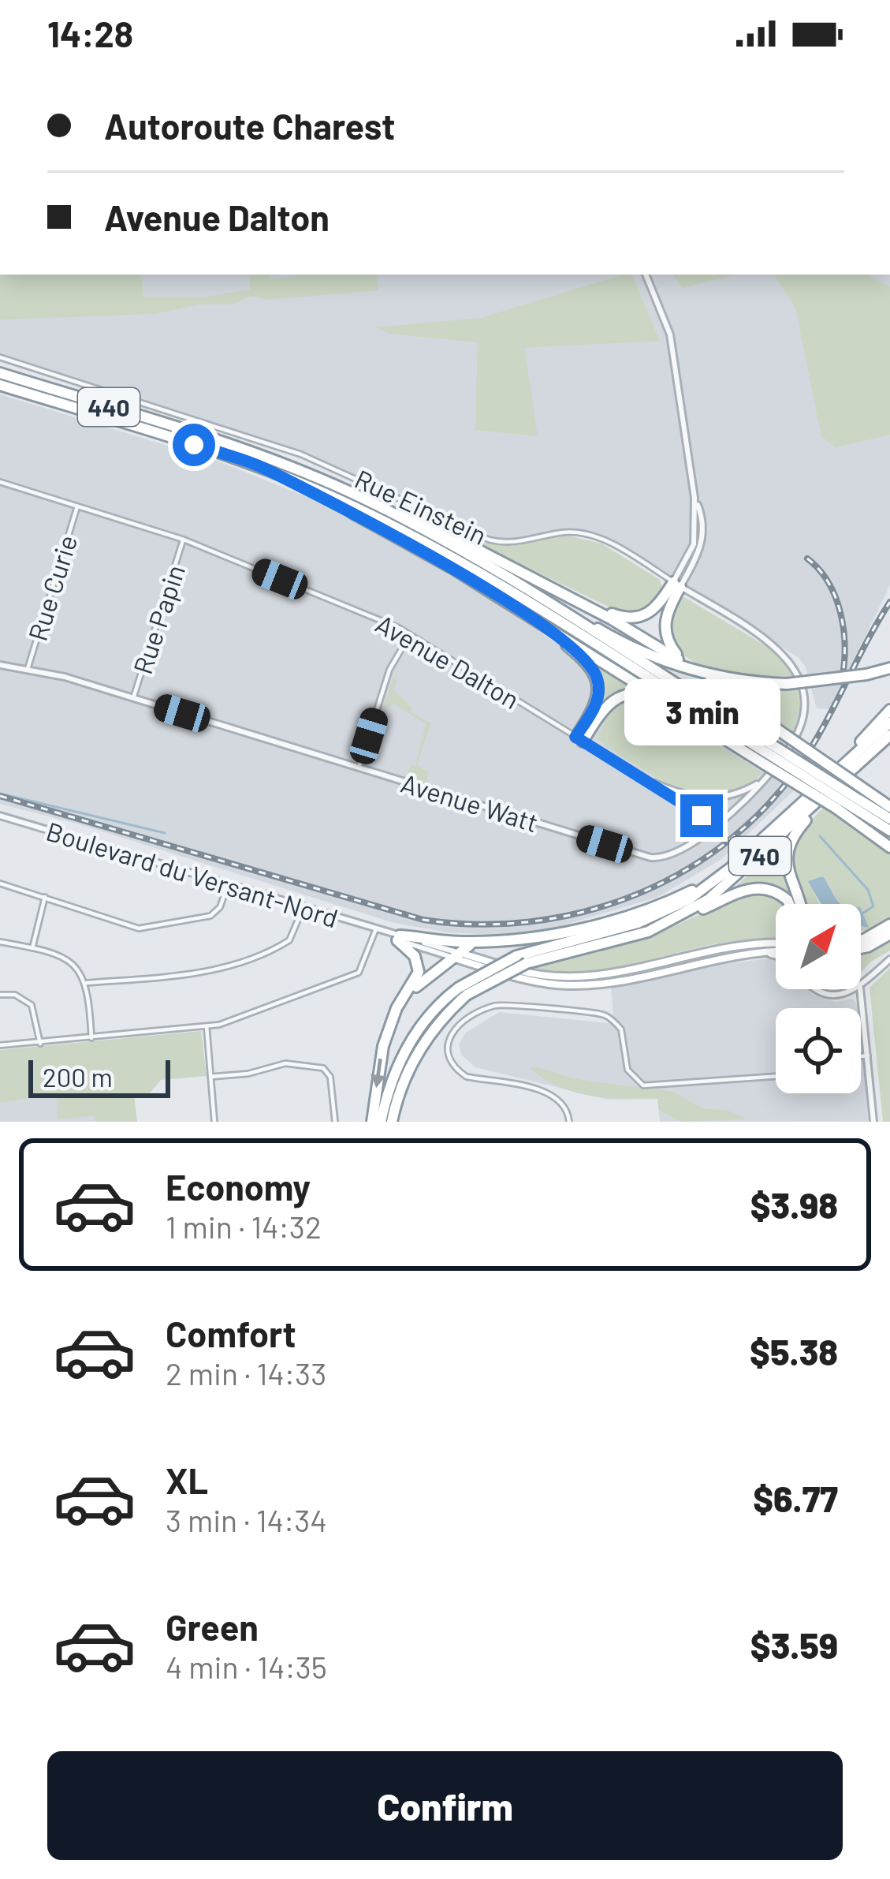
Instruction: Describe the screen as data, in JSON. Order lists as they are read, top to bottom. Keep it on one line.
{"streets":{"highway":["440","740"],"main road":["Boulevard du Versant-Nord"],"street":["Rue Einstein","Rue Curie","Rue Papin","Avenue Dalton","Avenue Watt"]},"crossings":[["Rue Einstein","Avenue Dalton"],["Rue Einstein","Avenue Watt"],["Rue Curie","Avenue Dalton"],["Rue Curie","Avenue Watt"],["Rue Papin","Avenue Dalton"],["Rue Papin","Avenue Watt"],["Avenue Dalton","Avenue Watt"]],"scale_bar":"200 m","north":"top right","page":{"status":"14:28","banner":["Autoroute Charest","Avenue Dalton"],"bubble":"3 min","scale":"200 m","list":[{"name":"Economy","note":"1 min · 14:32","value":"$3.98"},{"name":"Comfort","note":"2 min · 14:33","value":"$5.38"},{"name":"XL","note":"3 min · 14:34","value":"$6.77"},{"name":"Green","note":"4 min · 14:35","value":"$3.59"}],"buttons":"Confirm"}}
